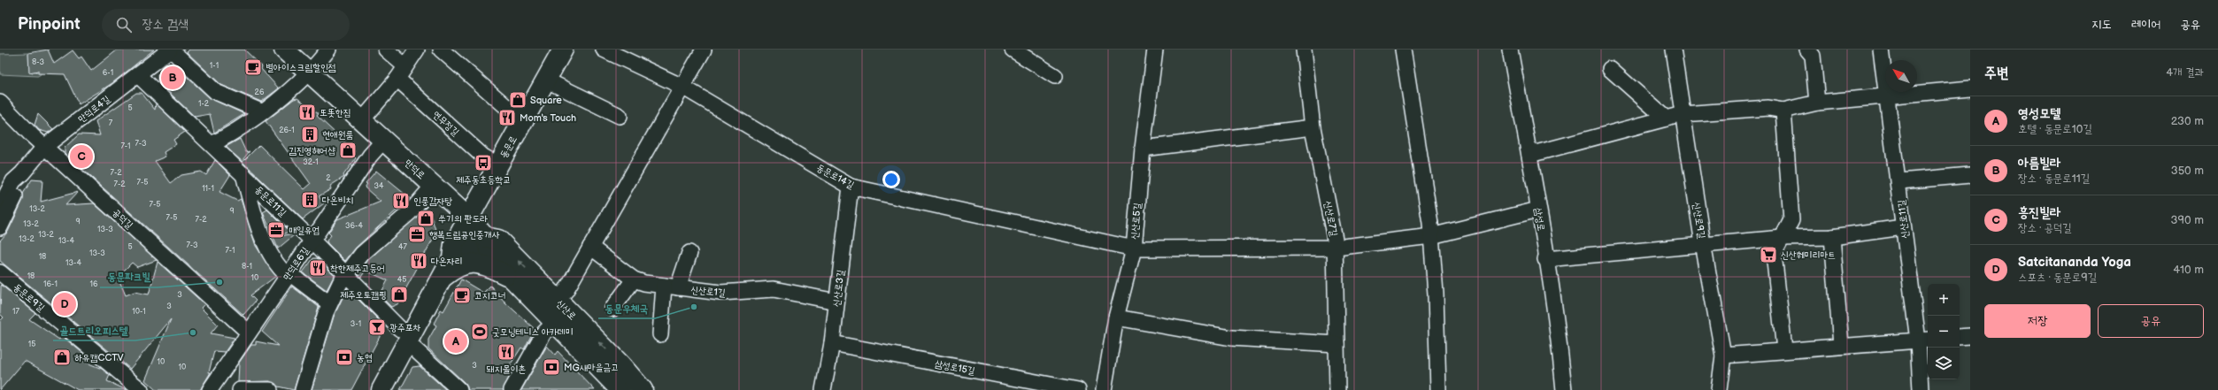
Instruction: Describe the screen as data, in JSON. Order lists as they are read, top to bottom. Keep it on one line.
{"streets":{"main road":["동문로","만덕로","신산로"],"street":["만덕로4길","연무정길","동문로14길","동문로11길","공덕길","신산로7길","삼성로","신산로11길","신산로9길","신산로5길","만덕로6길","신산로3길","신산로1길","동문로9길","삼성로15길"]},"crossings":[["만덕로4길","동문로11길"],["만덕로4길","공덕길"],["연무정길","동문로"],["동문로","만덕로"],["동문로","동문로11길"],["동문로","신산로"],["만덕로","만덕로6길"],["만덕로","신산로"],["동문로14길","신산로7길"],["동문로14길","삼성로"],["동문로14길","신산로5길"],["동문로14길","신산로3길"],["동문로11길","만덕로6길"],["공덕길","만덕로6길"],["신산로3길","신산로1길"],["신산로3길","삼성로15길"]],"places":{"cafe":["별아이스크림할인점","코지코너"],"shop":["Square","김진영헤어샵","쑤기의 판도라","제주오토캠핑","하유캠CCTV"],"restaurant":["또똣한집","Mom's Touch","인풍감자탕","다온자리","착한제주고등어","돼지몰이촌"],"building":["현애원룸","다온비치"],"bus stop":["제주동초등학교"],"office":["매일유업","행복드림공인중개사"],"supermarket":["신산훼미리마트"],"other":["동문파크빌","동문우체국","골드트리오피스텔"],"bar":["광주포차"],"sports":["굿모닝테니스 아카데미"],"bank":["농협","MG새마을금고"]},"house_numbers":["8-3","1-1","6-1","26","1-2","5","7","26-1","7-3","7-1","32-1","7-2","2","7-5","7-2","34","11-1","7-5","13-2","9","7-5","7-2","9","13-2","36-4","13-3","13-2","13-2","13-4","7-3","5","47","7-1","13-3","18","13-4","8-1","18","10","45","16-1","16","3","3","17","10-1","3-1","15","10","3","10"],"north":"top left","page":{"header":"Pinpoint","search":"장소 검색","nav":["지도","레이어","공유"],"heading":["주변","4개 결과"],"pins":["B","C","D","A"],"list":[{"mark":"A","name":"영성모텔","note":"호텔 · 동문로10길","value":"230 m"},{"mark":"B","name":"아름빌라","note":"장소 · 동문로11길","value":"350 m"},{"mark":"C","name":"흥진빌라","note":"장소 · 공덕길","value":"390 m"},{"mark":"D","name":"Satcitananda Yoga","note":"스포츠 · 동문로9길","value":"410 m"}],"map_buttons":["+","−"],"buttons":["저장","공유"]}}
